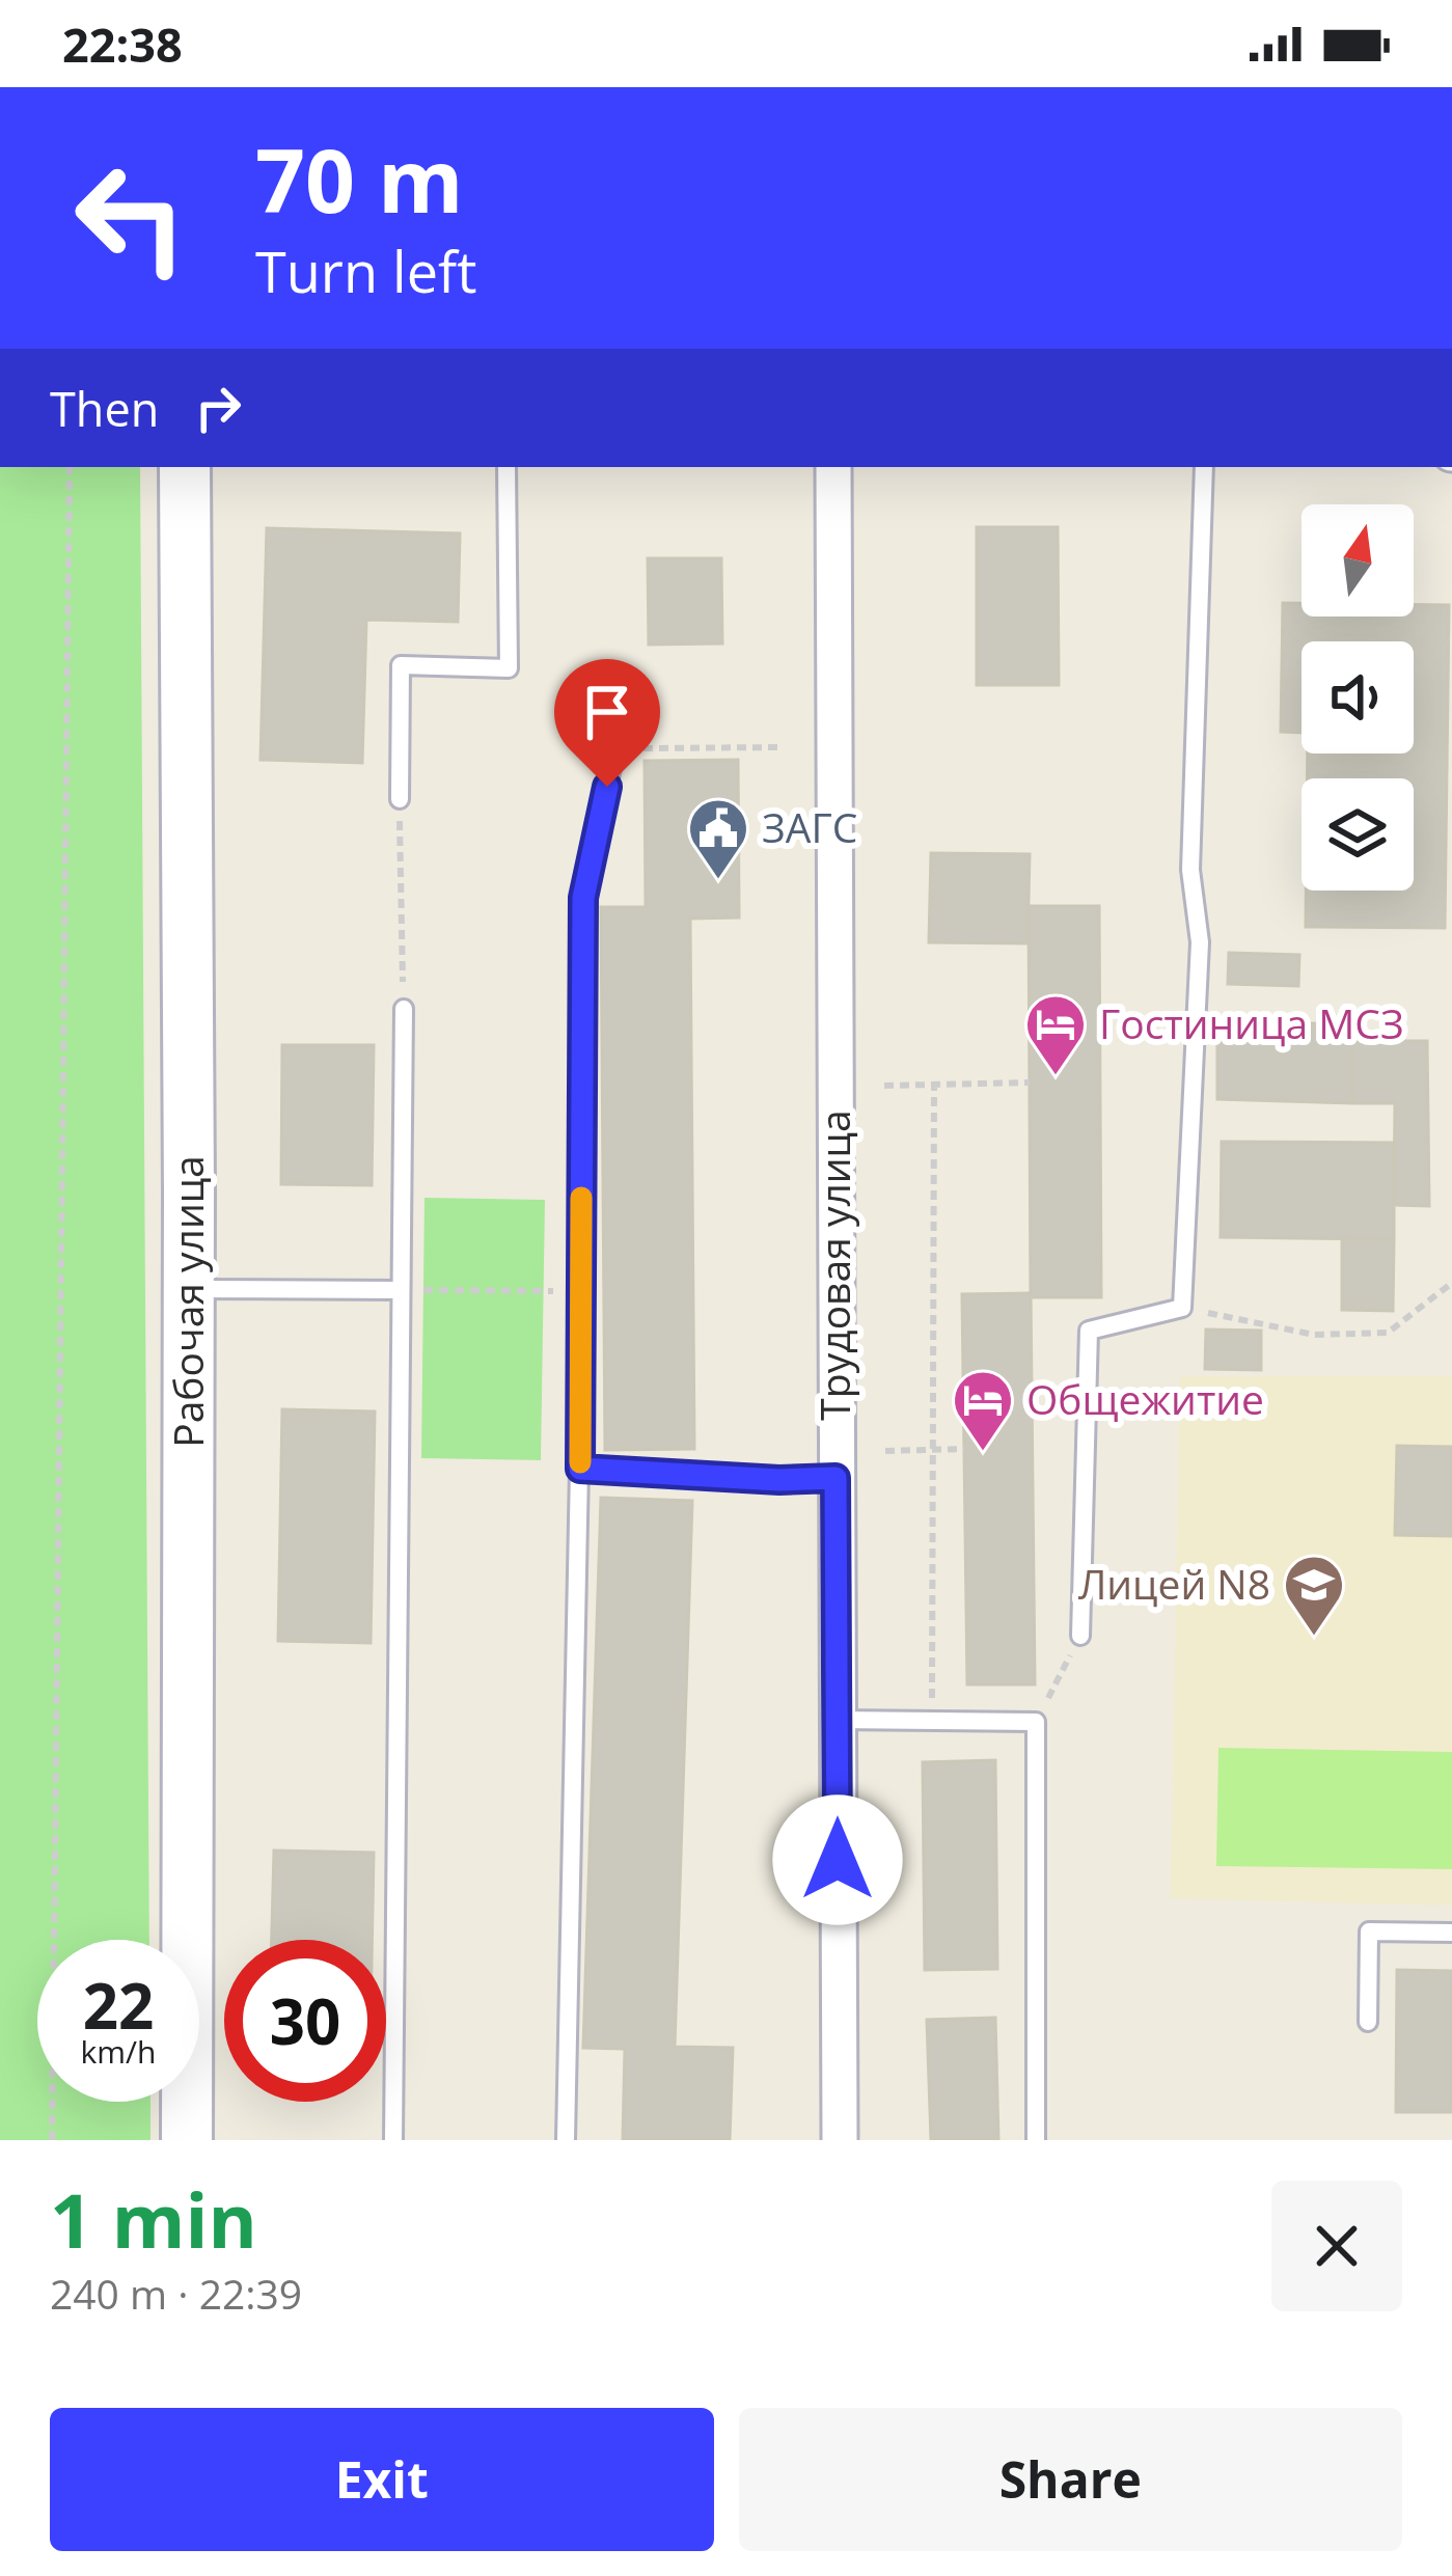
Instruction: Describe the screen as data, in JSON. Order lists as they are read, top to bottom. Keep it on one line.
{"streets":{"street":["Трудовая улица","Рабочая улица"]},"places":{"public building":["ЗАГС"],"hotel":["Гостиница МСЗ","Общежитие"],"school or university":["Лицей N8"]},"north":"top","page":{"status":"22:38","turn":["70 m","Turn left"],"then":"Then","speed":"22 km/h","limit":"30","heading":["1 min","240 m · 22:39"],"buttons":["Exit","Share"]}}
